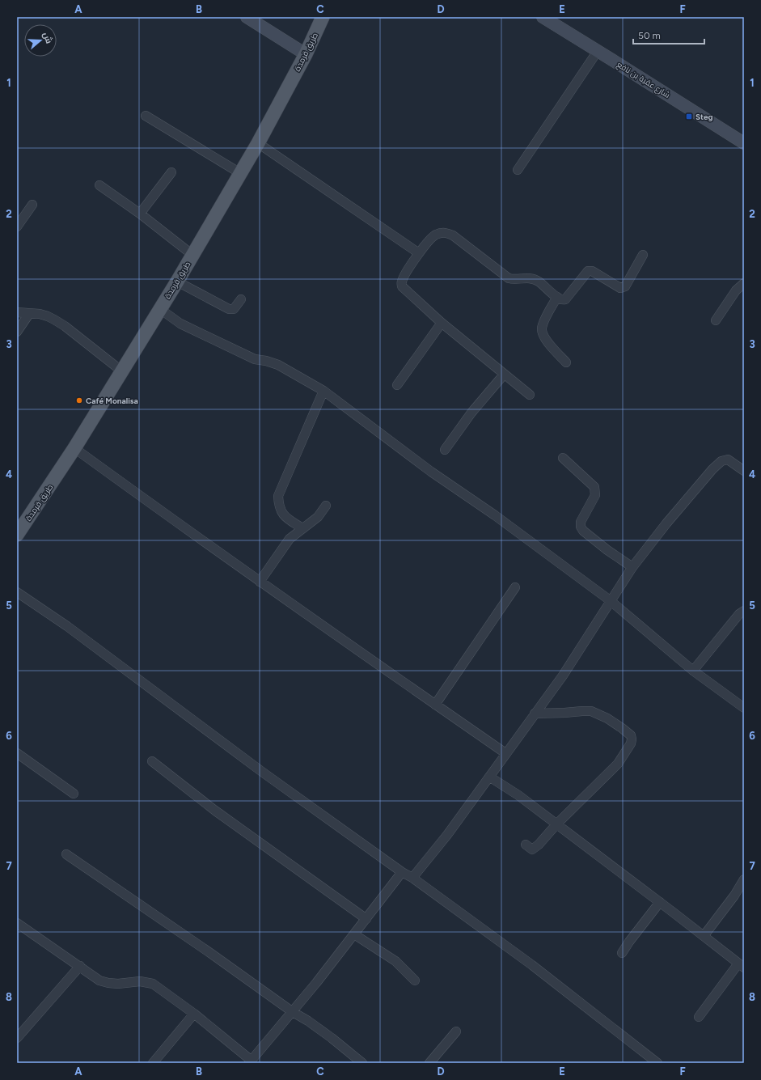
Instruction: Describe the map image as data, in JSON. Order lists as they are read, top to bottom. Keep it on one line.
{"streets":{"main road":["طريق قرمدة","شارع عقبة بن نافع"]},"places":{"transit":["Steg"],"other":["Café Monalisa"]},"scale_bar":"50 m","north":"right","grid":{"columns":["A","B","C","D","E","F"],"rows":["1","2","3","4","5","6","7","8"]}}
